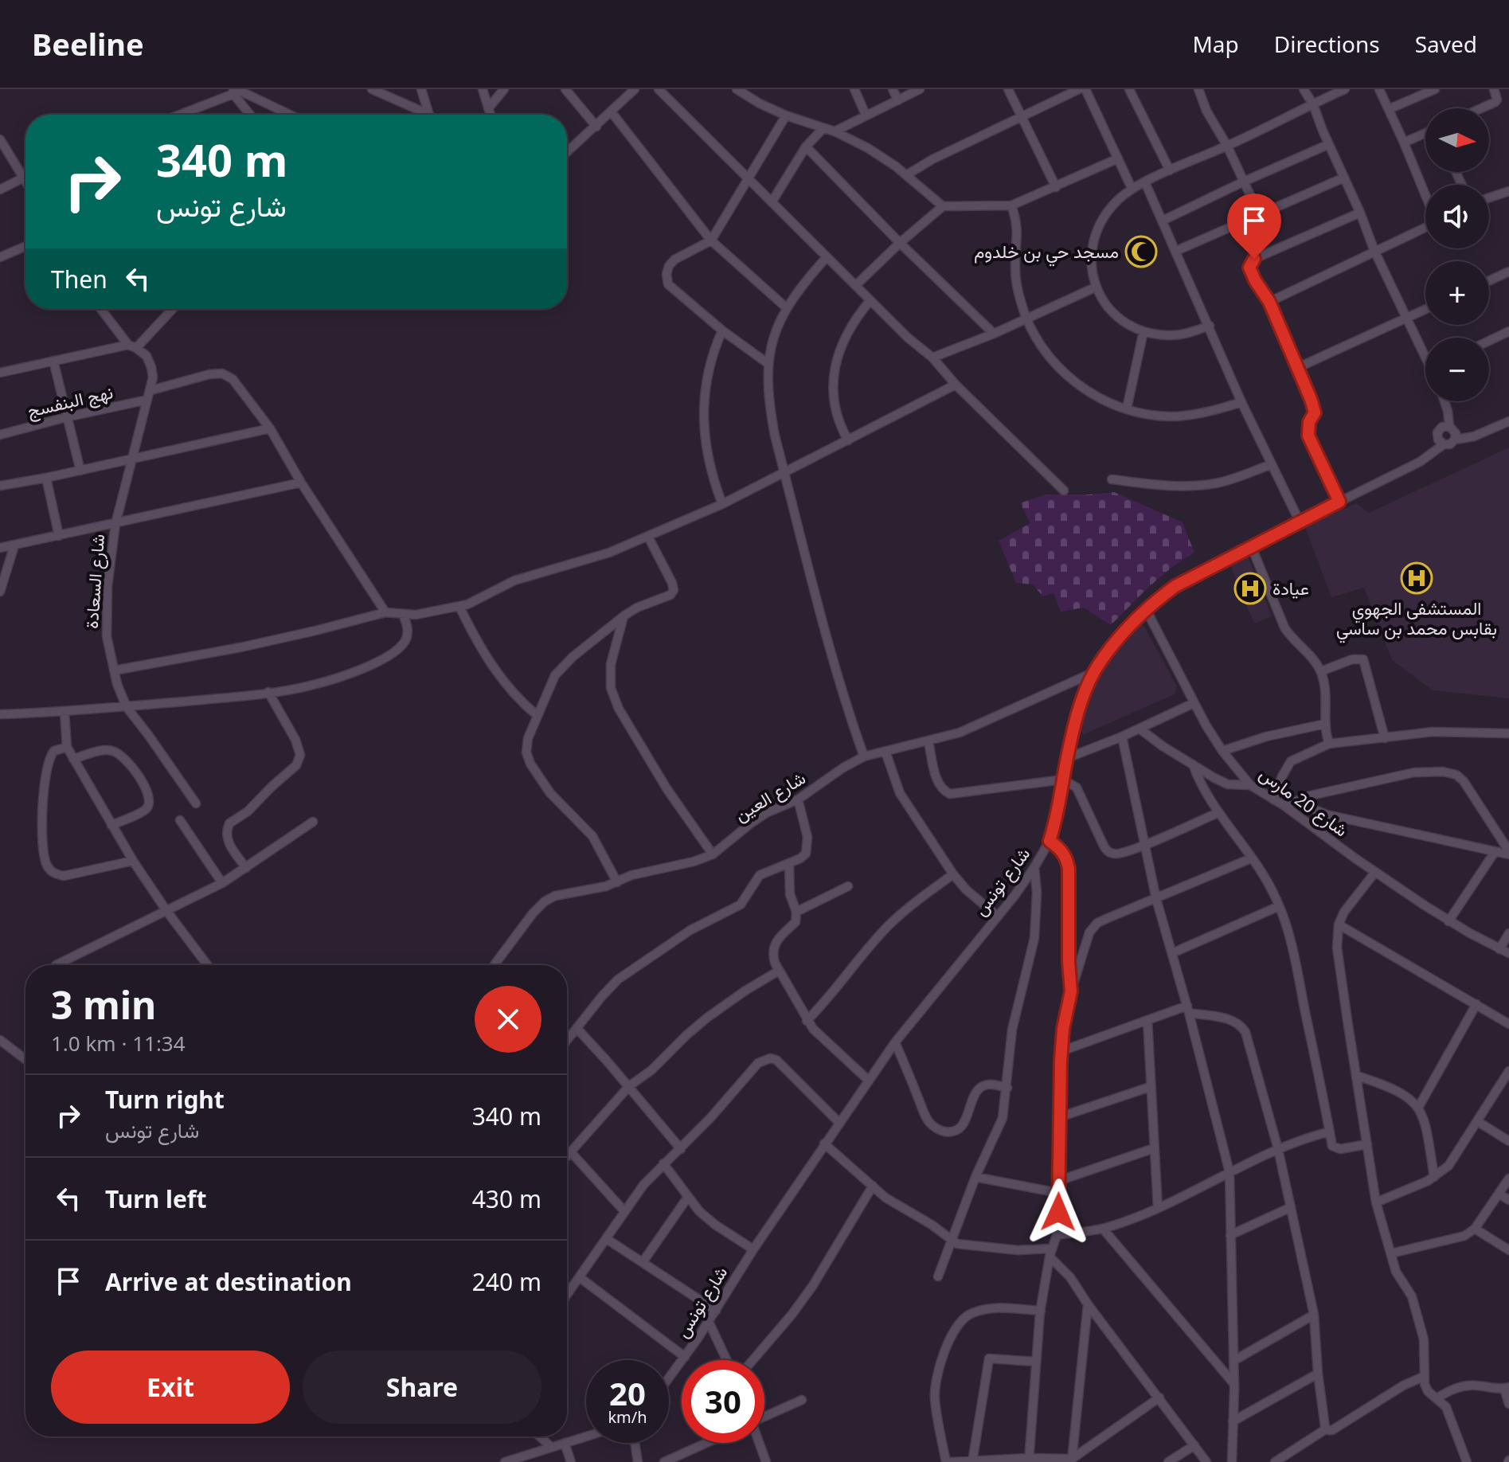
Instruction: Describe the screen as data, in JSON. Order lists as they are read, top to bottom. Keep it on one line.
{"streets":{"street":["نهج البنفسج","شارع السعادة","شارع العين","شارع 20 مارس","شارع تونس"]},"crossings":[["نهج البنفسج","شارع السعادة"],["شارع العين","شارع تونس"],["شارع 20 مارس","شارع تونس"]],"places":{"mosque":["مسجد حي بن خلدوم"],"hospital":["المستشفى الجهوي بقابس محمد بن ساسي","عيادة"]},"north":"right","page":{"header":"Beeline","nav":["Map","Directions","Saved"],"map_buttons":["+","−"],"turn":["340 m","شارع تونس"],"then":"Then","heading":["3 min","1.0 km · 11:34"],"list":[{"name":"Turn right","note":"شارع تونس","value":"340 m"},{"name":"Turn left","value":"430 m"},{"name":"Arrive at destination","value":"240 m"}],"buttons":["Exit","Share"],"speed":"20 km/h","limit":"30"}}
